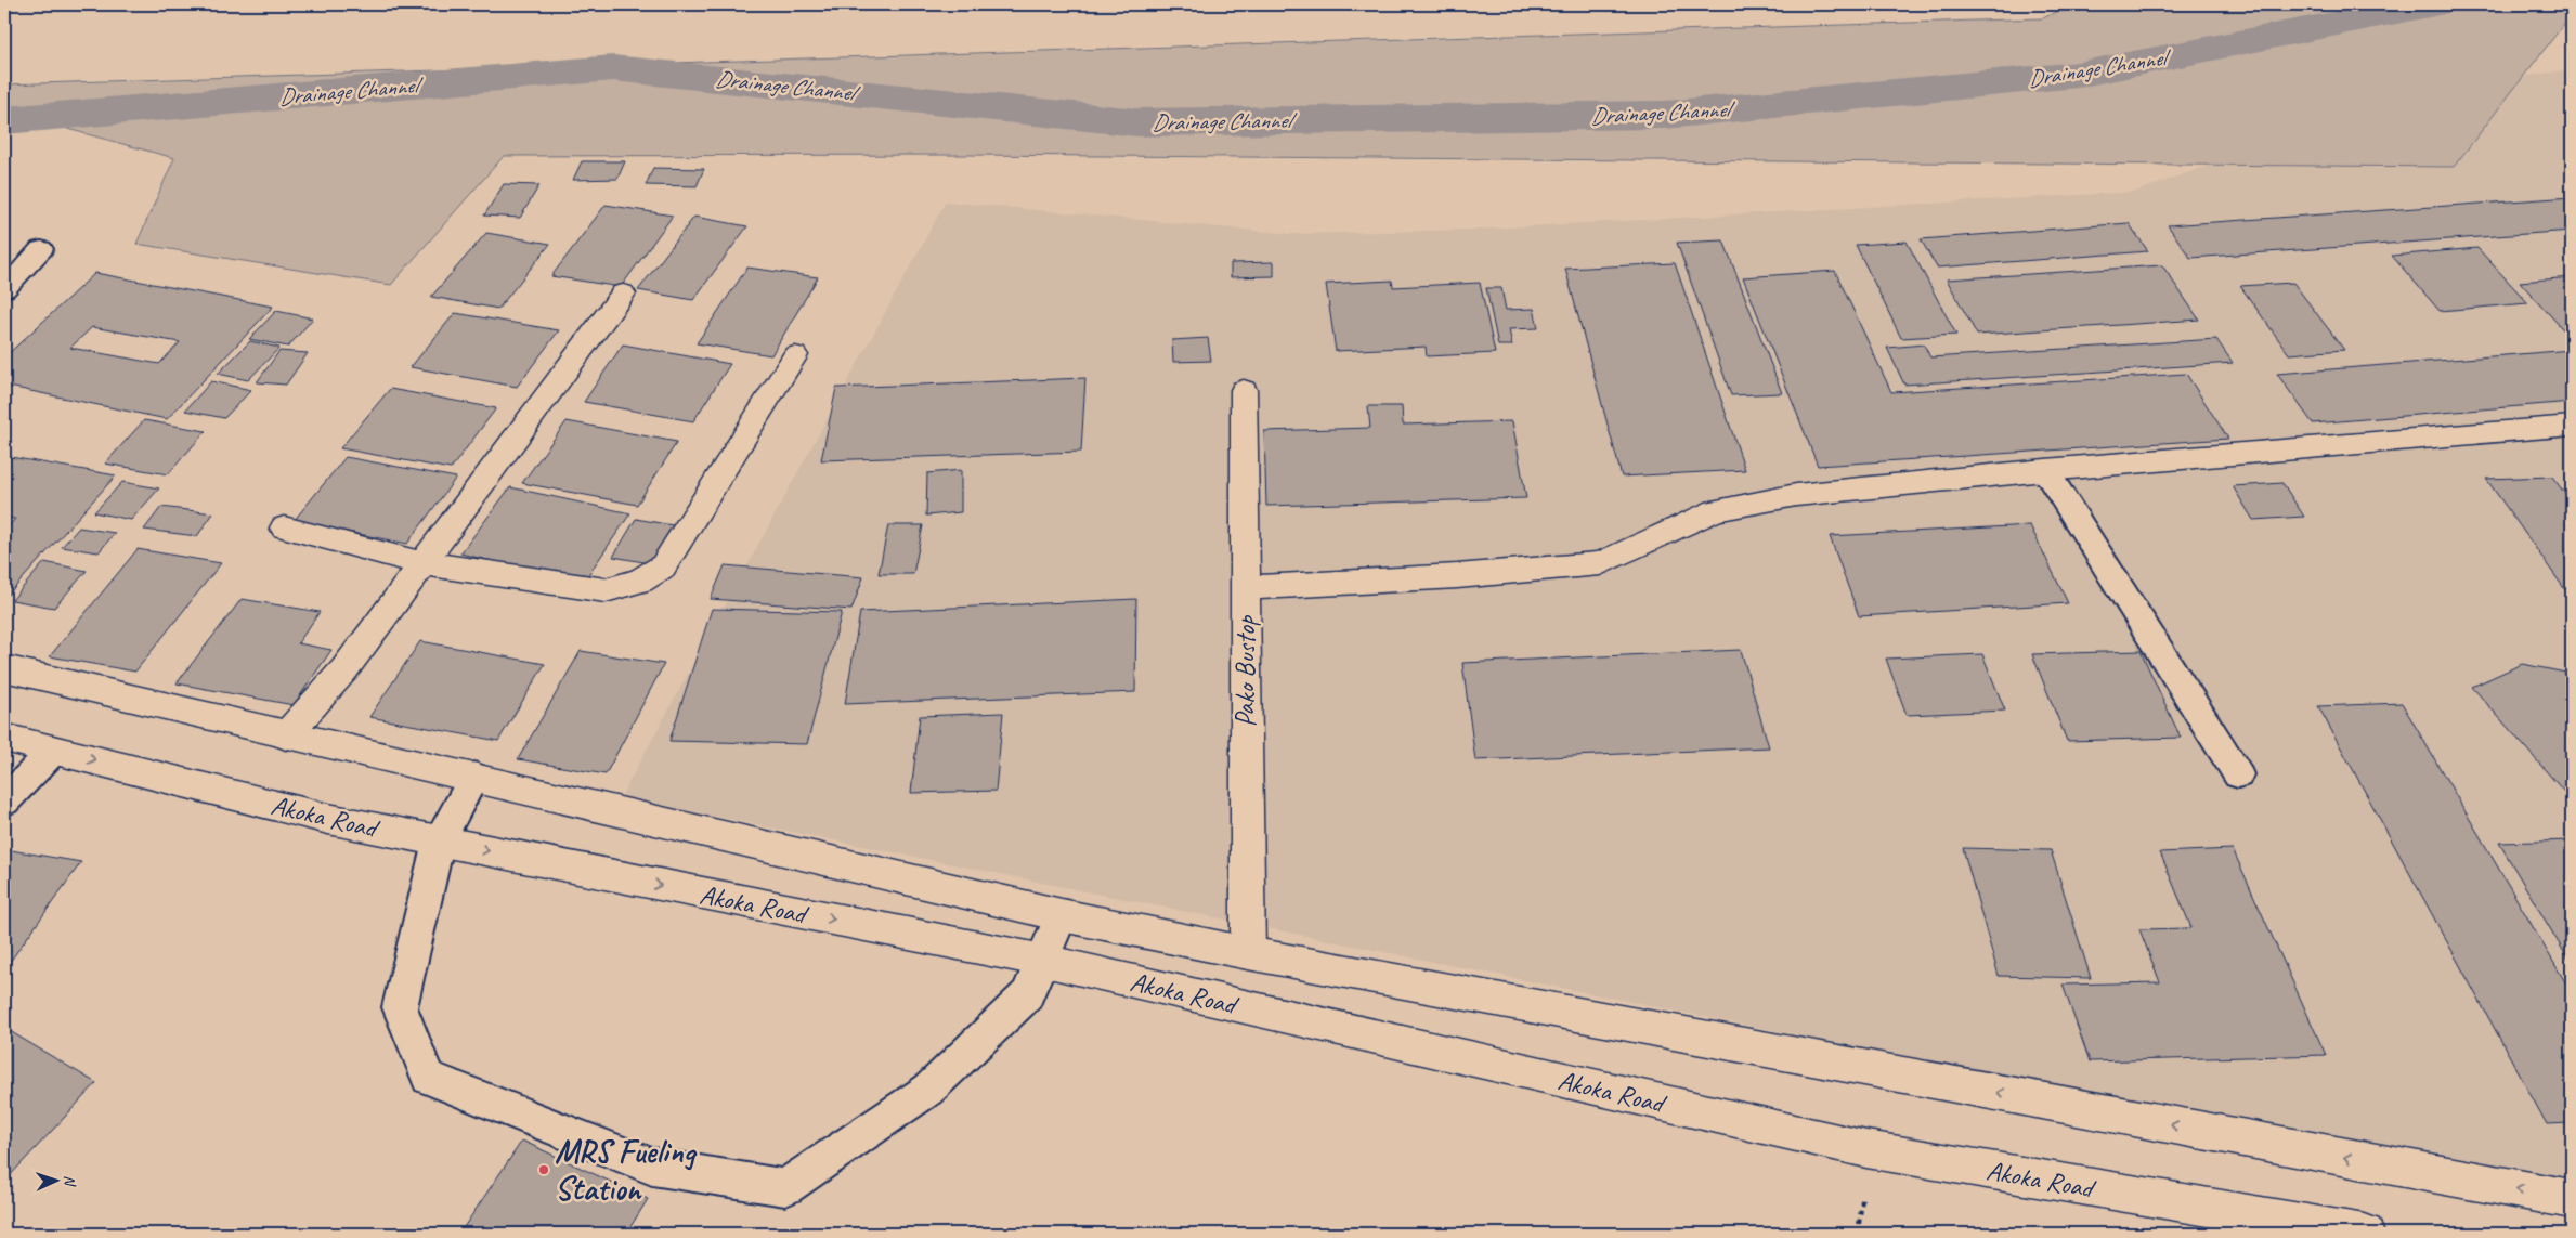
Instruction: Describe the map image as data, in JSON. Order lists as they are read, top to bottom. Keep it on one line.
{"streets":{"main road":["Pako Bustop","Akoka Road"]},"water":["Drainage Channel"],"places":["MRS Fueling Station"],"north":"right"}
